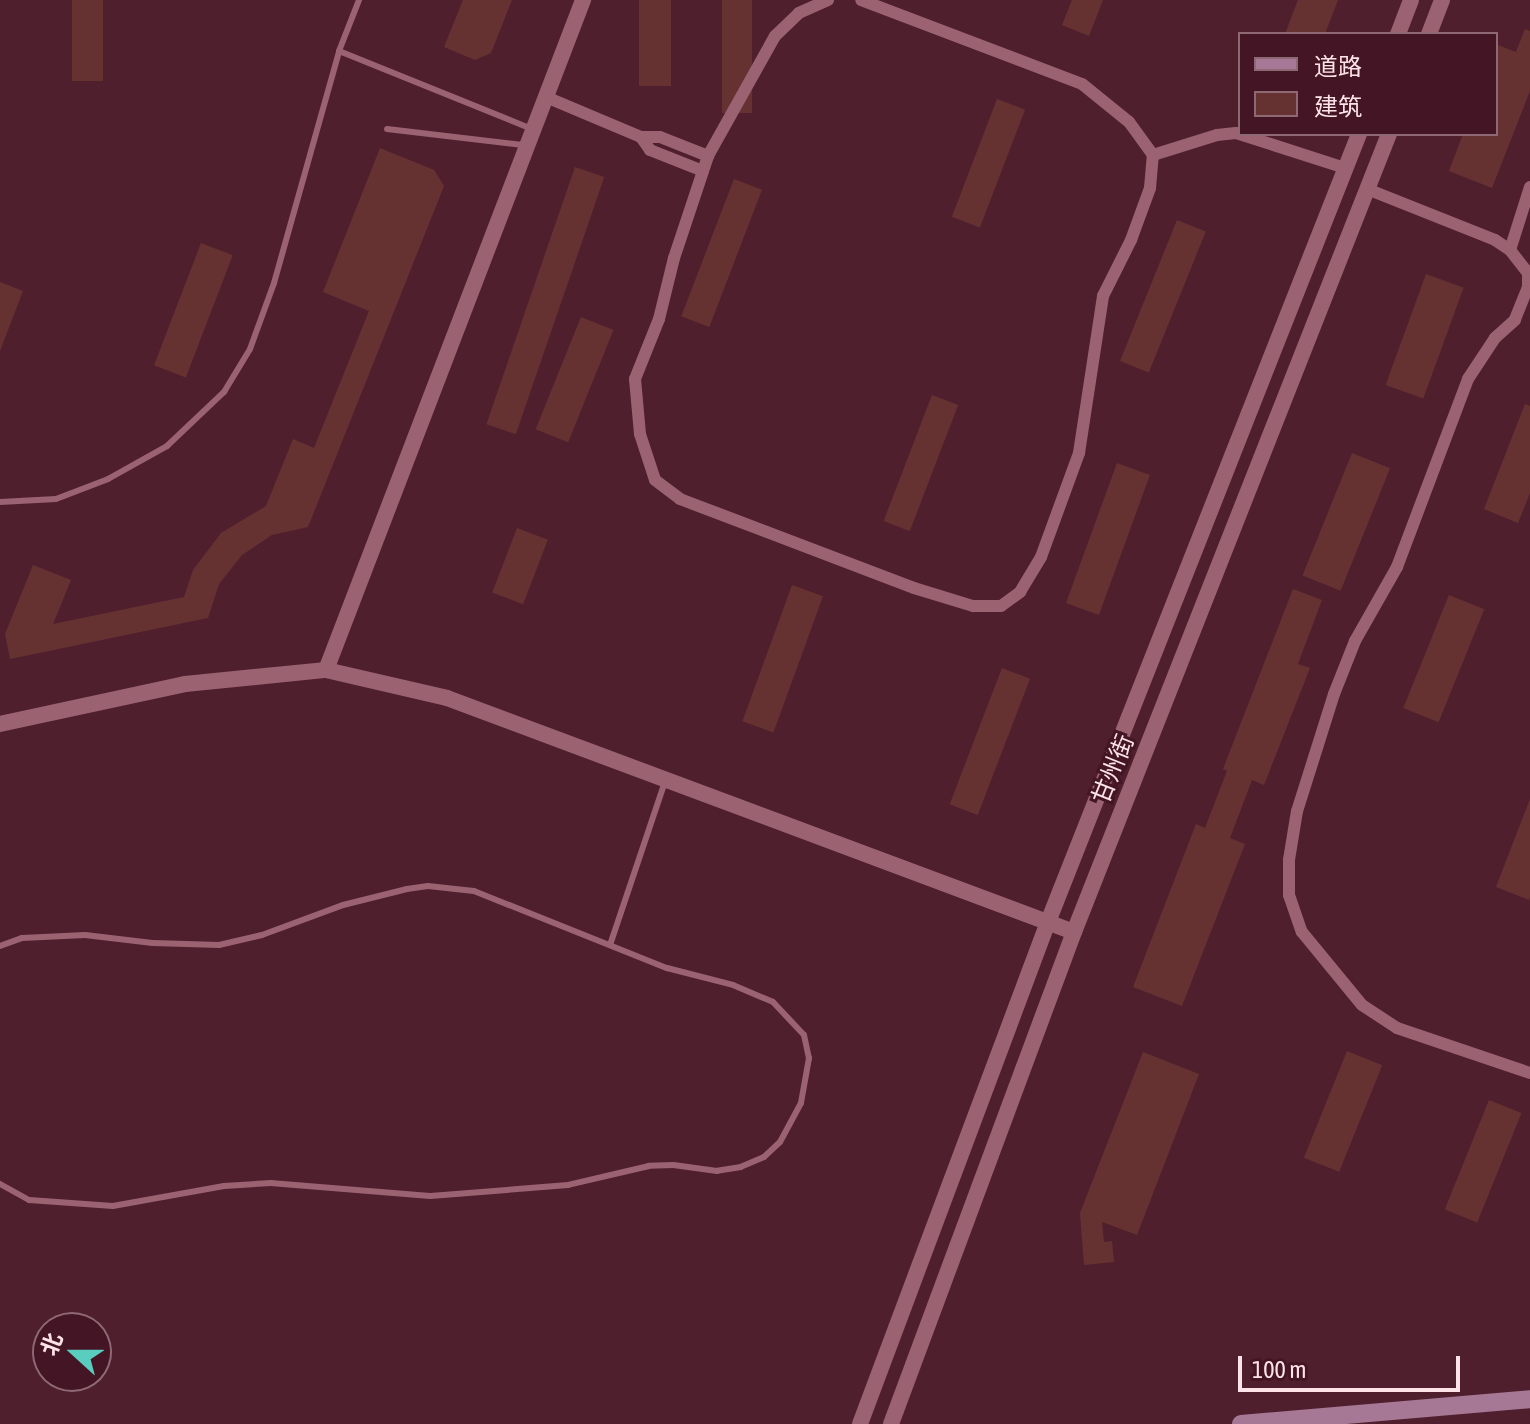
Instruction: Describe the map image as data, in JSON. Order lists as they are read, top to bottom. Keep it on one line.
{"streets":{"street":["甘州街"]},"legend":["道路","建筑"],"scale_bar":"100 m","north":"left"}
